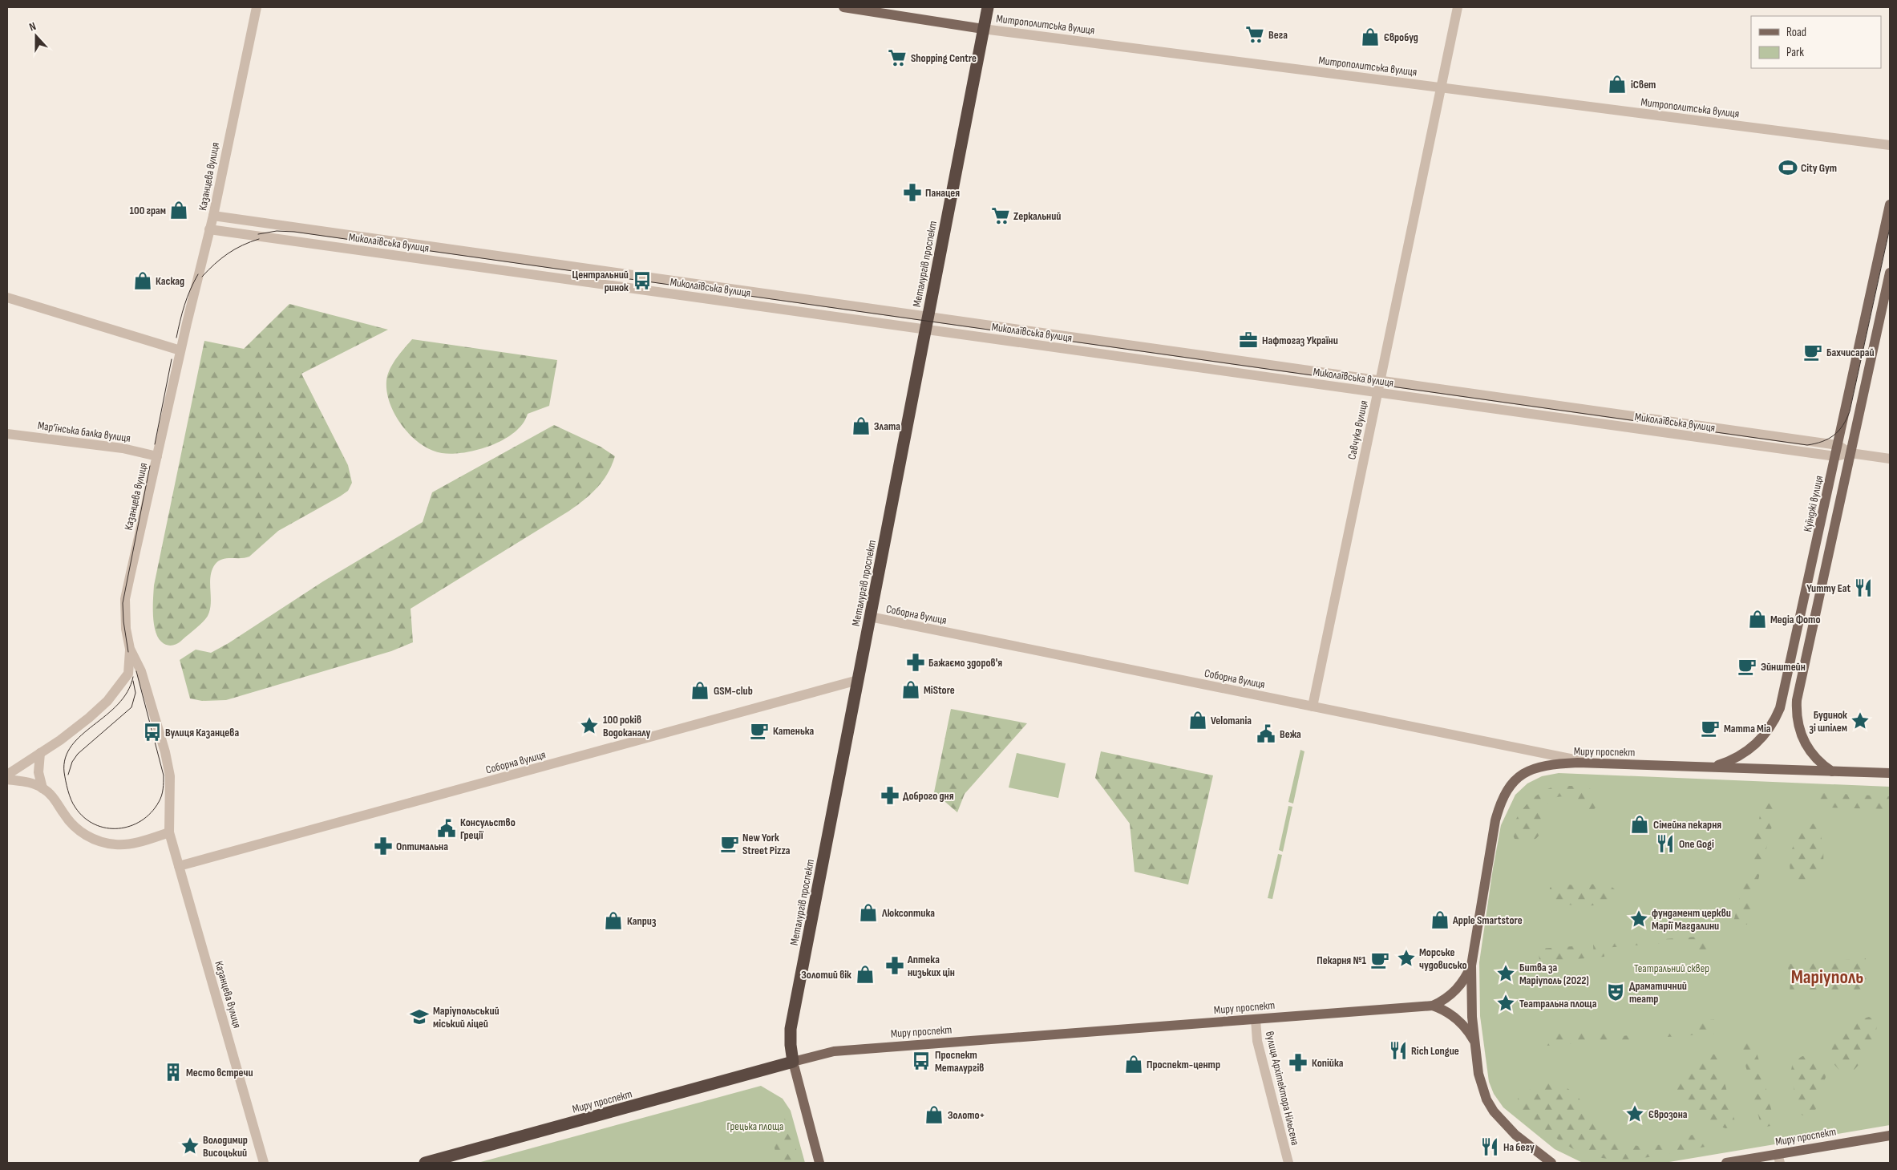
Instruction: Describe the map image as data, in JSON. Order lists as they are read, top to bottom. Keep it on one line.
{"streets":{"highway":["Металургів проспект","Миру проспект"],"main road":["Митрополитська вулиця","Куїнджі вулиця"],"street":["Казанцева вулиця","Миколаївська вулиця","Савчука вулиця","Мар’їнська балка вулиця","Соборна вулиця","вулиця Архітектора Нільсена"]},"crossings":[["Митрополитська вулиця","Металургів проспект"],["Митрополитська вулиця","Савчука вулиця"],["Казанцева вулиця","Миколаївська вулиця"],["Казанцева вулиця","Мар’їнська балка вулиця"],["Казанцева вулиця","Соборна вулиця"],["Миколаївська вулиця","Металургів проспект"],["Миколаївська вулиця","Савчука вулиця"],["Миколаївська вулиця","Куїнджі вулиця"],["Металургів проспект","Соборна вулиця"],["Металургів проспект","Миру проспект"],["Савчука вулиця","Соборна вулиця"],["Куїнджі вулиця","Миру проспект"],["Соборна вулиця","Миру проспект"],["Миру проспект","вулиця Архітектора Нільсена"]],"districts":["Маріуполь"],"parks":["Театральний сквер","Грецька площа"],"places":{"supermarket":["Вега","Shopping Centre","Zеркальний"],"shop":["Євробуд","iСвет","100 грам","Каскад","Злата","Медіа Фото","MiStore","GSM-club","Velomania","Сімейна пекарня","Люксоптика","Apple Smartstore","Каприз","Золотий вік","Проспект-центр","Золото+"],"sports":["City Gym"],"pharmacy":["Панацея","Бажаємо здоров'я","Доброго дня","Оптимальна","Аптека низьких цін","Копійка"],"bus stop":["Центральний ринок","Вулиця Казанцева","Проспект Металургів"],"office":["Нафтогаз України"],"cafe":["Бахчисарай","Эйнштейн","Mamma Mia","Катенька","New York Street Pizza","Пекарня №1"],"restaurant":["Yummy Eat","One Gogi","Rich Longue","На бегу"],"place":["Будинок зі шпілем","100 років Водоканалу","фундамент церкви Марії Магдалини","Морське чудовисько","Битва за Маріуполь (2022)","Театральна площа","Єврозона","Володимир Висоцький"],"public building":["Вежа","Консульство Греції"],"theatre":["Драматичний театр"],"school or university":["Маріупольський міський ліцей"],"building":["Место встречи"]},"legend":["Road","Park"],"north":"top"}
